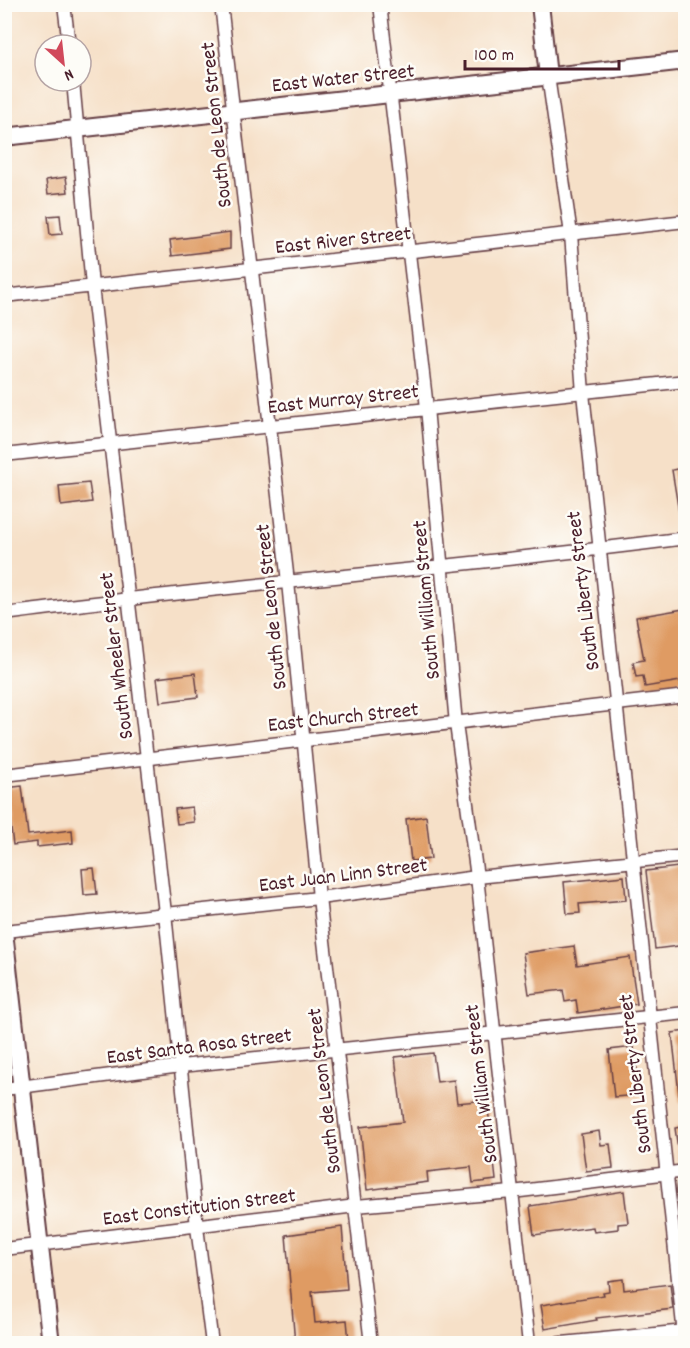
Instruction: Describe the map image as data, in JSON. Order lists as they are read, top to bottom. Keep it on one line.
{"streets":{"street":["East Water Street","South de Leon Street","East River Street","East Murray Street","South Liberty Street","South William Street","South Wheeler Street","East Church Street","East Juan Linn Street","East Santa Rosa Street","East Constitution Street"]},"crossings":[["East Water Street","South de Leon Street"],["East Water Street","South Liberty Street"],["East Water Street","South William Street"],["East Water Street","South Wheeler Street"],["South de Leon Street","East River Street"],["South de Leon Street","East Murray Street"],["South de Leon Street","East Church Street"],["South de Leon Street","East Juan Linn Street"],["South de Leon Street","East Santa Rosa Street"],["South de Leon Street","East Constitution Street"],["East River Street","South Liberty Street"],["East River Street","South William Street"],["East River Street","South Wheeler Street"],["East Murray Street","South Liberty Street"],["East Murray Street","South William Street"],["East Murray Street","South Wheeler Street"],["South Liberty Street","East Church Street"],["South Liberty Street","East Juan Linn Street"],["South Liberty Street","East Santa Rosa Street"],["South Liberty Street","East Constitution Street"],["South William Street","East Church Street"],["South William Street","East Juan Linn Street"],["South William Street","East Santa Rosa Street"],["South William Street","East Constitution Street"],["South Wheeler Street","East Church Street"],["South Wheeler Street","East Juan Linn Street"],["South Wheeler Street","East Santa Rosa Street"],["South Wheeler Street","East Constitution Street"]],"scale_bar":"100 m","north":"bottom right"}
